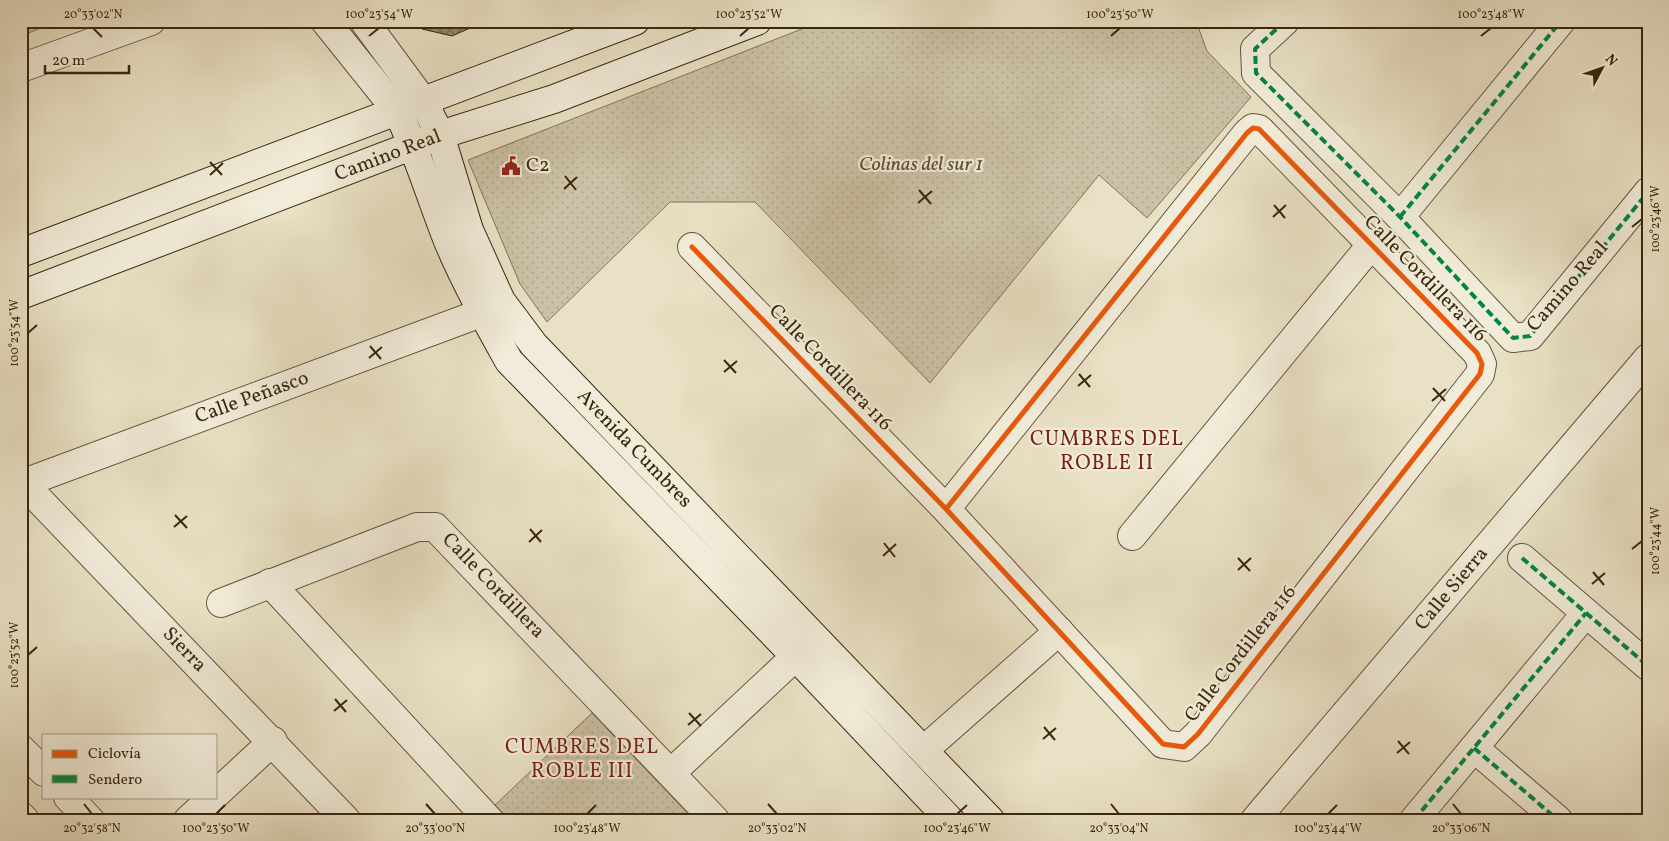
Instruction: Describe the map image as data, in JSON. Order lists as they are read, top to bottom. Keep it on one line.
{"streets":{"street":["Camino Real","Calle Cordillera 116","Calle Peñasco","Avenida Cumbres","Calle Cordillera","Calle Sierra","Sierra"]},"crossings":[["Camino Real","Avenida Cumbres"],["Calle Peñasco","Avenida Cumbres"],["Calle Peñasco","Sierra"]],"districts":["CUMBRES DEL ROBLE II","CUMBRES DEL ROBLE III"],"parks":["Colinas del sur 1"],"places":{"public building":["C2"]},"legend":["Ciclovía","Sendero"],"scale_bar":"20 m","north":"top right","coordinates":["20°33'02\"N","100°23'54\"W","100°23'52\"W","100°23'50\"W","100°23'48\"W","100°23'46\"W","100°23'44\"W","20°32'58\"N","20°33'00\"N","20°33'04\"N","20°33'06\"N"]}
